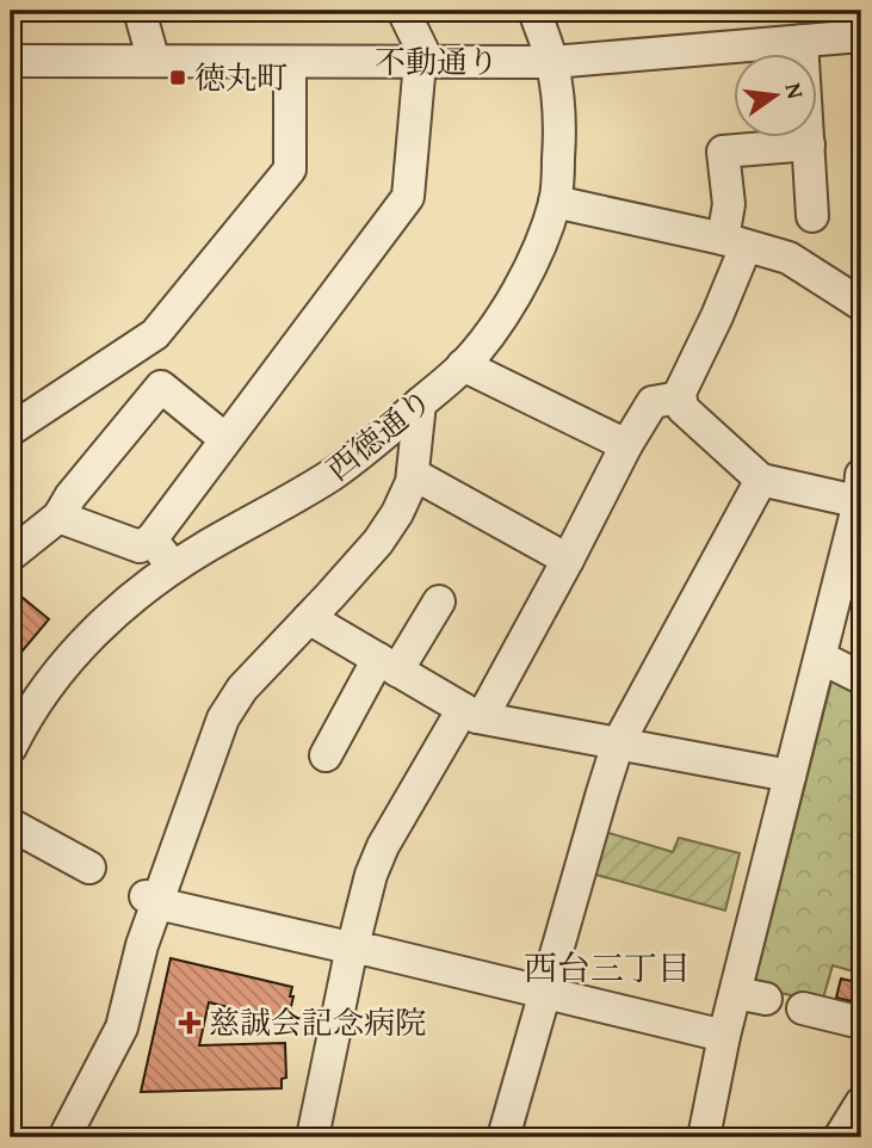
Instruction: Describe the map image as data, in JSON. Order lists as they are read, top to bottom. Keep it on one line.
{"streets":{"street":["不動通り","西徳通り"]},"crossings":[["不動通り","西徳通り"]],"districts":["西台三丁目"],"places":{"transit":["徳丸町"],"health":["慈誠会記念病院"]},"north":"right"}
